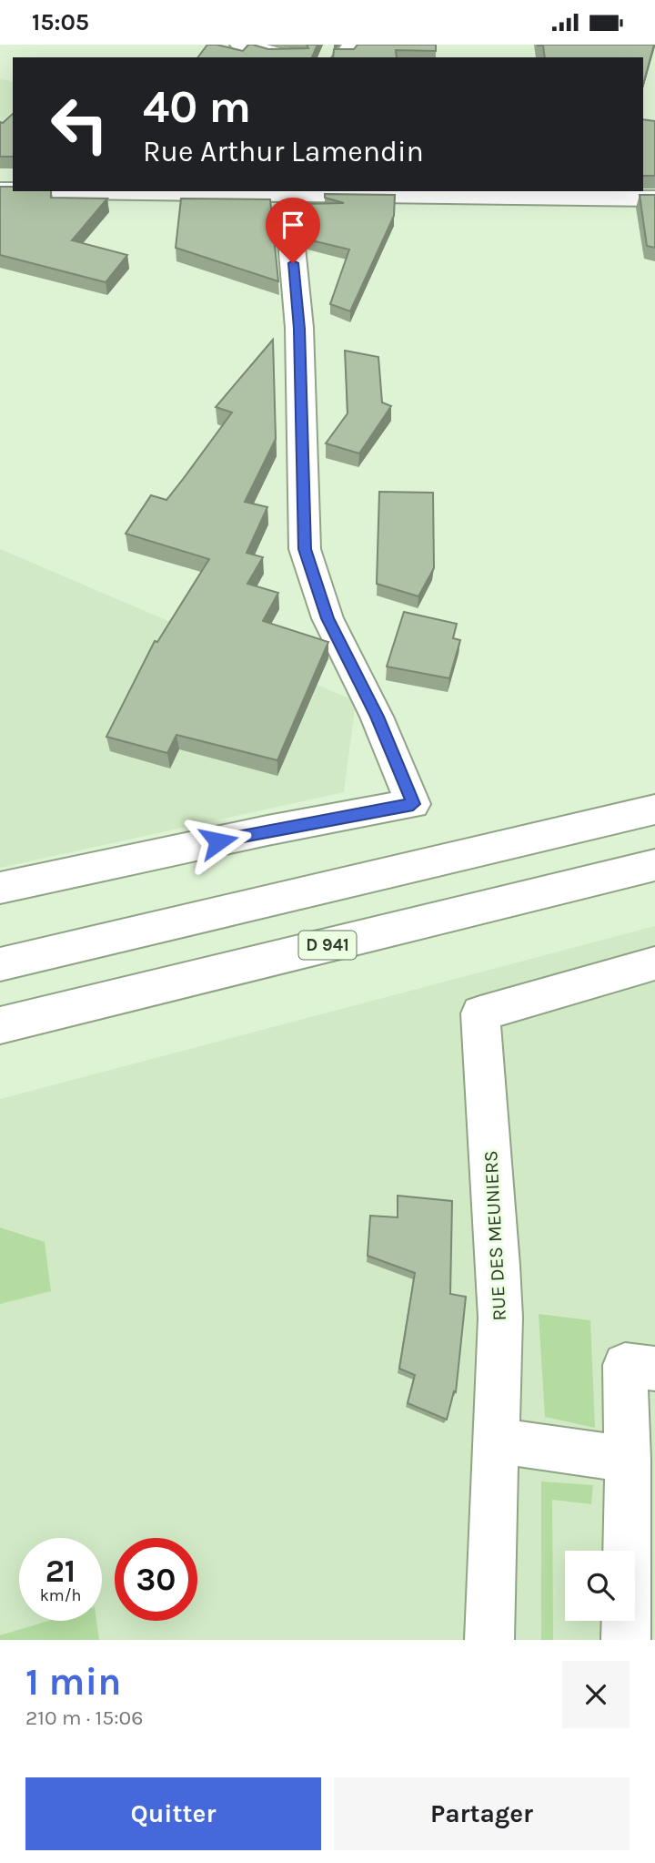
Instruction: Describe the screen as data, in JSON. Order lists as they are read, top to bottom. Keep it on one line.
{"streets":{"main road":["D 941","RUE DES MEUNIERS"]},"page":{"status":"15:05","turn":["40 m","Rue Arthur Lamendin"],"speed":"21 km/h","limit":"30","heading":["1 min","210 m · 15:06"],"buttons":["Quitter","Partager"]}}
